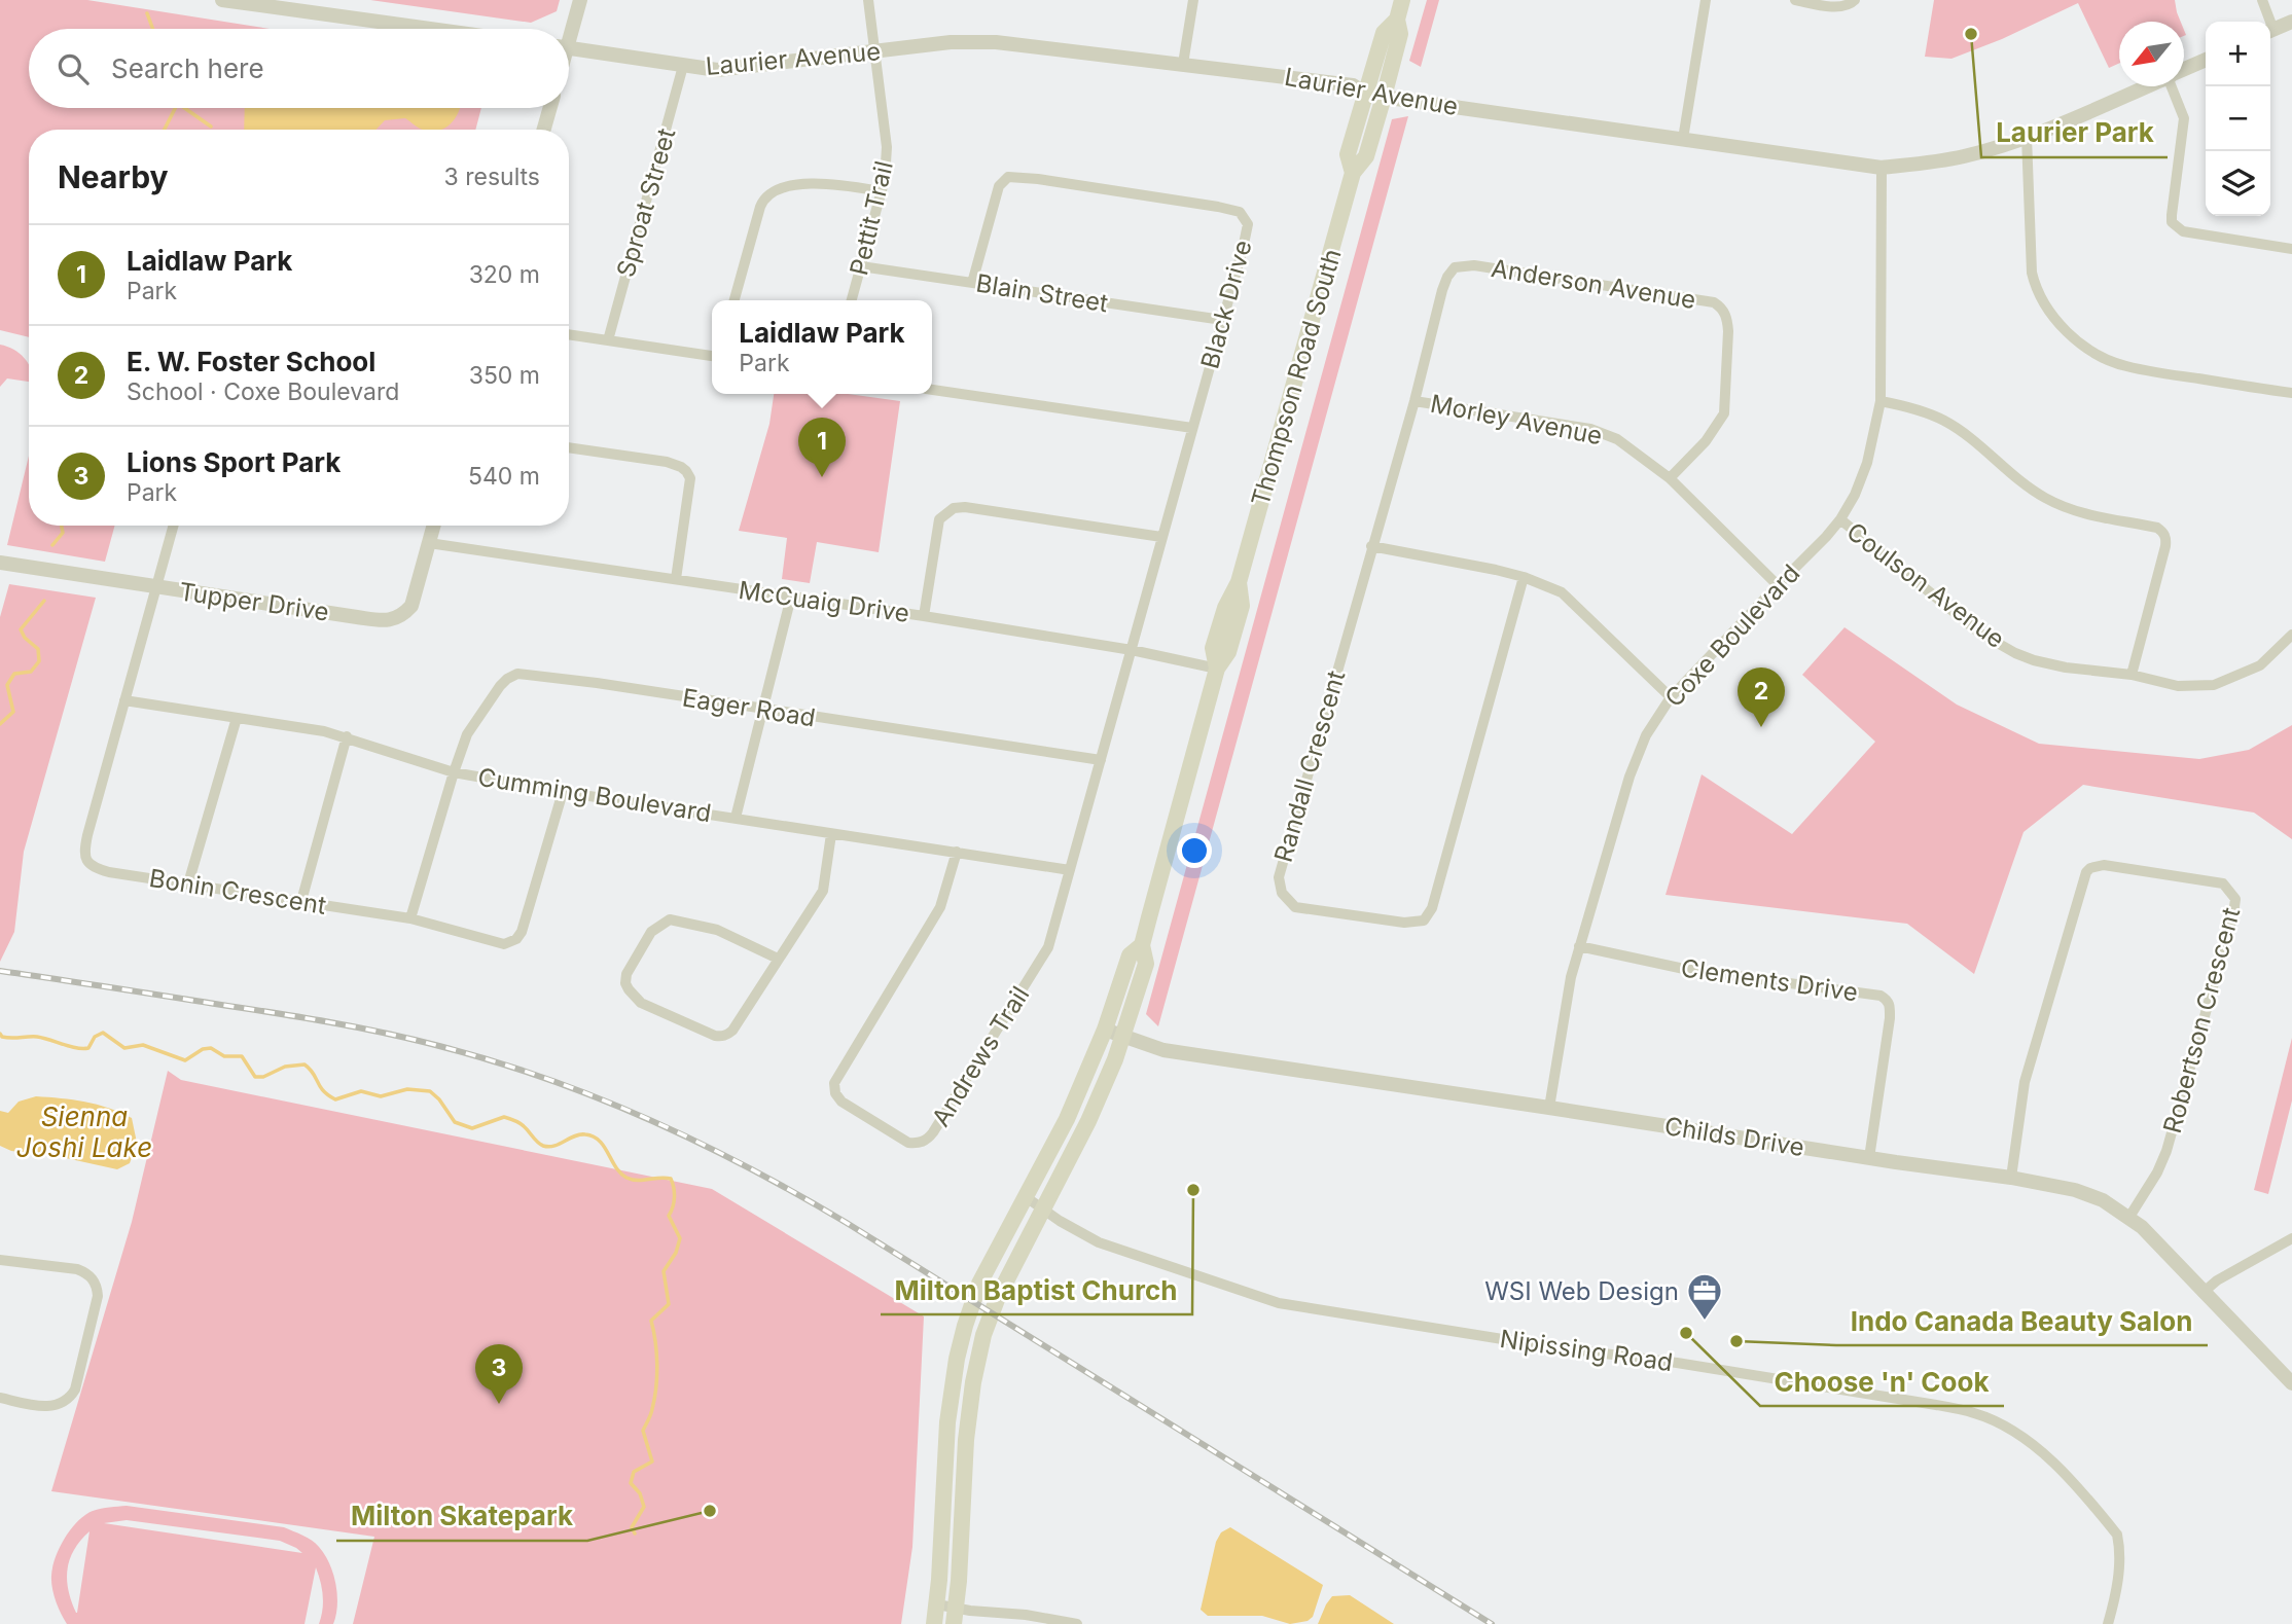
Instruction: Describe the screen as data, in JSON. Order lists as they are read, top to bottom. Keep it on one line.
{"streets":{"main road":["Thompson Road South"],"street":["Laurier Avenue","Sproat Street","Pettit Trail","Anderson Avenue","Blain Street","Black Drive","Morley Avenue","Coulson Avenue","Tupper Drive","McCuaig Drive","Coxe Boulevard","Eager Road","Randall Crescent","Cumming Boulevard","Bonin Crescent","Clements Drive","Robertson Crescent","Andrews Trail","Childs Drive","Nipissing Road"]},"crossings":[["Laurier Avenue","Sproat Street"],["Laurier Avenue","Pettit Trail"],["Laurier Avenue","Thompson Road South"],["Laurier Avenue","Coxe Boulevard"],["Pettit Trail","Blain Street"],["Anderson Avenue","Morley Avenue"],["Anderson Avenue","Randall Crescent"],["Blain Street","Black Drive"],["Black Drive","McCuaig Drive"],["Black Drive","Andrews Trail"],["Thompson Road South","McCuaig Drive"],["Thompson Road South","Childs Drive"],["Thompson Road South","Nipissing Road"],["Morley Avenue","Coxe Boulevard"],["Morley Avenue","Randall Crescent"],["Coulson Avenue","Coxe Boulevard"],["Tupper Drive","McCuaig Drive"],["Tupper Drive","Bonin Crescent"],["McCuaig Drive","Andrews Trail"],["Coxe Boulevard","Clements Drive"],["Coxe Boulevard","Childs Drive"],["Eager Road","Cumming Boulevard"],["Eager Road","Bonin Crescent"],["Eager Road","Andrews Trail"],["Cumming Boulevard","Bonin Crescent"],["Cumming Boulevard","Andrews Trail"],["Clements Drive","Childs Drive"],["Robertson Crescent","Childs Drive"]],"water":["Sienna Joshi Lake"],"places":{"other":["Laurier Park","Milton Baptist Church","Choose 'n' Cook","Indo Canada Beauty Salon","Milton Skatepark"],"office":["WSI Web Design"]},"north":"bottom left","page":{"map_buttons":["+","−"],"search":"Search here","heading":["Nearby","3 results"],"list":[{"mark":"1","name":"Laidlaw Park","note":"Park","value":"320 m"},{"mark":"2","name":"E. W. Foster School","note":"School · Coxe Boulevard","value":"350 m"},{"mark":"3","name":"Lions Sport Park","note":"Park","value":"540 m"}],"popup":["Laidlaw Park","Park"],"pins":["1","2","3"]}}
